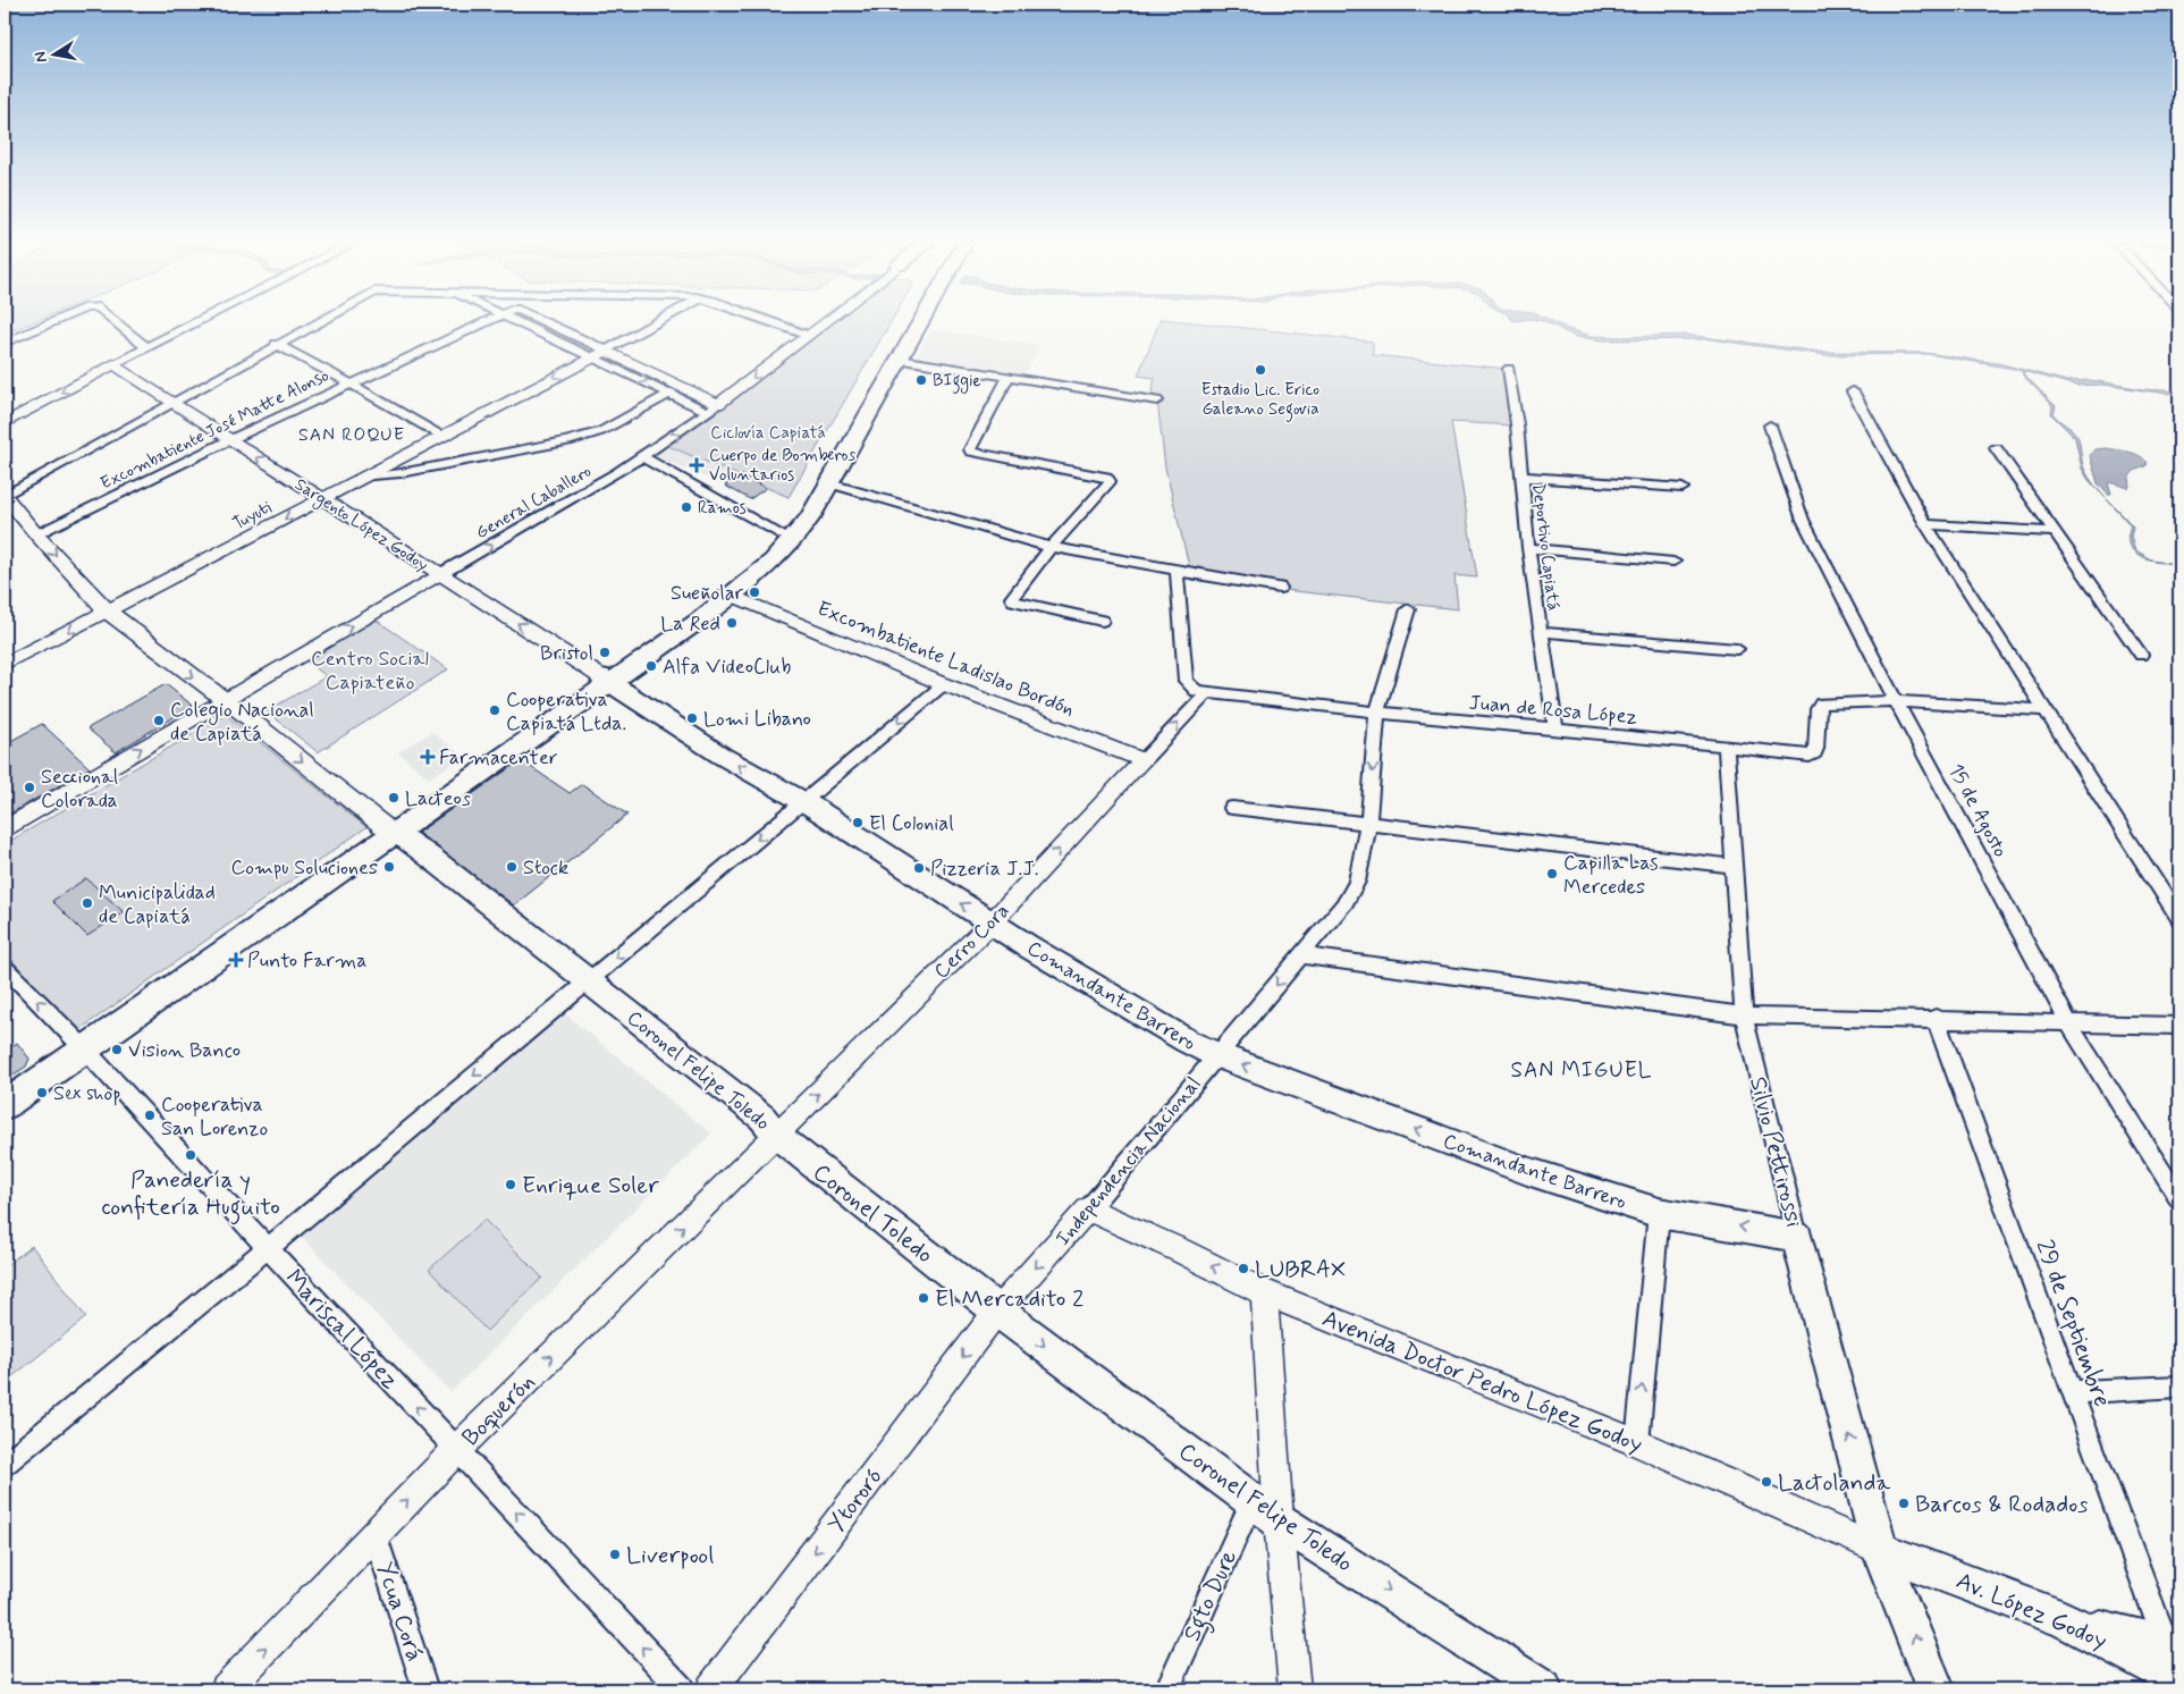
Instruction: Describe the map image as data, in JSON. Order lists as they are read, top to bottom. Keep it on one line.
{"streets":{"main road":["Sargento López Godoy","Comandante Barrero","Coronel Felipe Toledo","Silvio Pettirossi","Coronel Toledo","Av. López Godoy"],"street":["Excombatiente José Matte Alonso","General Caballero","Tuyuti","Deportivo Capiatá","Excombatiente Ladislao Bordón","Juan de Rosa López","15 de Agosto","Cerro Cora","Independencia Nacional","29 de Septiembre","Mariscal López","Avenida Doctor Pedro López Godoy","Boquerón","Ytororó","Sgto Dure","Ycua Corá"]},"crossings":[["Excombatiente José Matte Alonso","Sargento López Godoy"],["General Caballero","Sargento López Godoy"],["Tuyuti","Sargento López Godoy"],["Sargento López Godoy","Comandante Barrero"],["Deportivo Capiatá","Juan de Rosa López"],["Excombatiente Ladislao Bordón","Cerro Cora"],["Juan de Rosa López","15 de Agosto"],["Juan de Rosa López","Cerro Cora"],["Juan de Rosa López","Silvio Pettirossi"],["Juan de Rosa López","Independencia Nacional"],["Cerro Cora","Comandante Barrero"],["Cerro Cora","Coronel Felipe Toledo"],["Cerro Cora","Coronel Toledo"],["Cerro Cora","Boquerón"],["Comandante Barrero","Silvio Pettirossi"],["Comandante Barrero","Independencia Nacional"],["Coronel Felipe Toledo","Independencia Nacional"],["Coronel Felipe Toledo","Coronel Toledo"],["Coronel Felipe Toledo","Boquerón"],["Coronel Felipe Toledo","Ytororó"],["Coronel Felipe Toledo","Sgto Dure"],["Silvio Pettirossi","Avenida Doctor Pedro López Godoy"],["Silvio Pettirossi","Av. López Godoy"],["Independencia Nacional","Coronel Toledo"],["Independencia Nacional","Avenida Doctor Pedro López Godoy"],["Independencia Nacional","Ytororó"],["Coronel Toledo","Boquerón"],["Coronel Toledo","Ytororó"],["Mariscal López","Boquerón"],["Avenida Doctor Pedro López Godoy","Av. López Godoy"],["Boquerón","Ycua Corá"]],"one_way":["Sargento López Godoy","Cerro Cora","Comandante Barrero","Coronel Felipe Toledo","Independencia Nacional","Mariscal López","Boquerón","Ytororó"],"districts":["SAN ROQUE","SAN MIGUEL"],"parks":["Ciclovía Capiatá","Centro Social Capiateño"],"places":{"other":["Estadio Lic. Erico Galeano Segovia","BIggie","Ramos","Sueñolar","La Red","Bristol","Alfa VideoClub","Cooperativa Capiatá Ltda.","Lomi Libano","Colegio Nacional de Capiatá","Seccional Colorada","Lacteos","El Colonial","Compu Soluciones","Stock","Pizzeria J.J.","Capilla Las Mercedes","Municipalidad de Capiatá","Vision Banco","Sex shop","Cooperativa San Lorenzo","Panedería y confitería Huguito","Enrique Soler","LUBRAX","El Mercadito 2","Lactolanda","Barcos & Rodados","Liverpool"],"health":["Cuerpo de Bomberos Voluntarios","Farmacenter","Punto Farma"]},"north":"left"}
